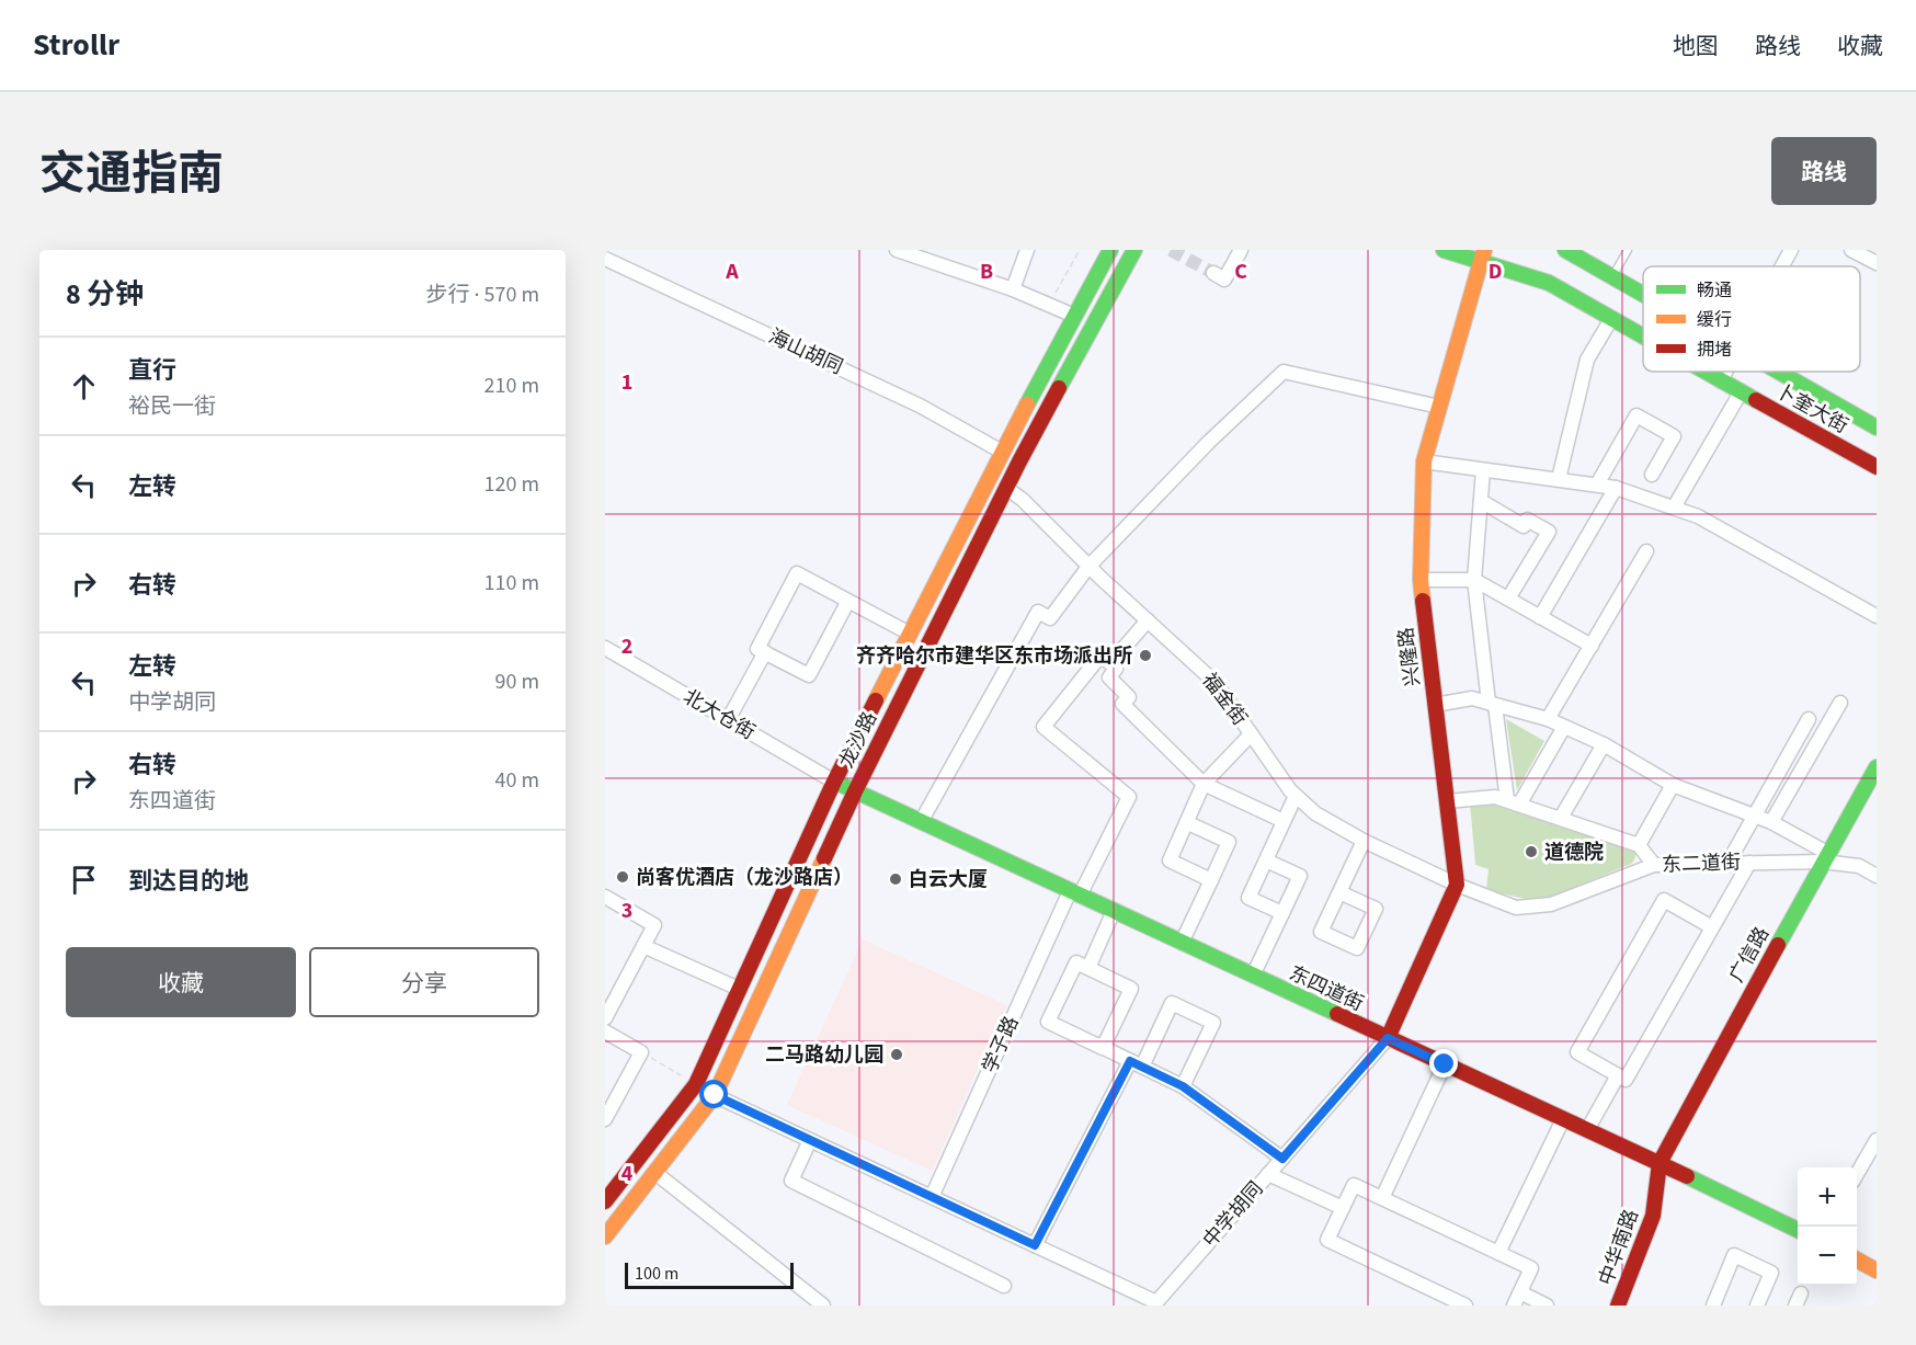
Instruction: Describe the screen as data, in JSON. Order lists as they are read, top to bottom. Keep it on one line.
{"streets":{"main road":["卜奎大街","兴隆路","龙沙路","广信路","东四道街","中华南路"],"street":["海山胡同","福金街","北大仓街","东二道街","学子路","中学胡同"]},"crossings":[["海山胡同","龙沙路"],["卜奎大街","兴隆路"],["兴隆路","福金街"],["兴隆路","东二道街"],["福金街","龙沙路"],["福金街","东二道街"],["北大仓街","龙沙路"],["北大仓街","东四道街"],["龙沙路","东四道街"],["东二道街","广信路"],["广信路","东四道街"],["广信路","中华南路"],["东四道街","学子路"],["东四道街","中学胡同"],["东四道街","中华南路"]],"places":["齐齐哈尔市建华区东市场派出所","道德院","尚客优酒店（龙沙路店）","白云大厦","二马路幼儿园"],"legend":["畅通","缓行","拥堵"],"scale_bar":"100 m","page":{"header":"Strollr","nav":["地图","路线","收藏"],"title":"交通指南","buttons":["路线",["收藏","分享"]],"heading":["8 分钟","步行 · 570 m"],"list":[["直行","裕民一街","210 m"],["左转","120 m"],["右转","110 m"],["左转","中学胡同","90 m"],["右转","东四道街","40 m"],"到达目的地"],"map_buttons":["+","−"],"scale":"100 m"},"grid":{"columns":["A","B","C","D"],"rows":["1","2","3","4"]}}
